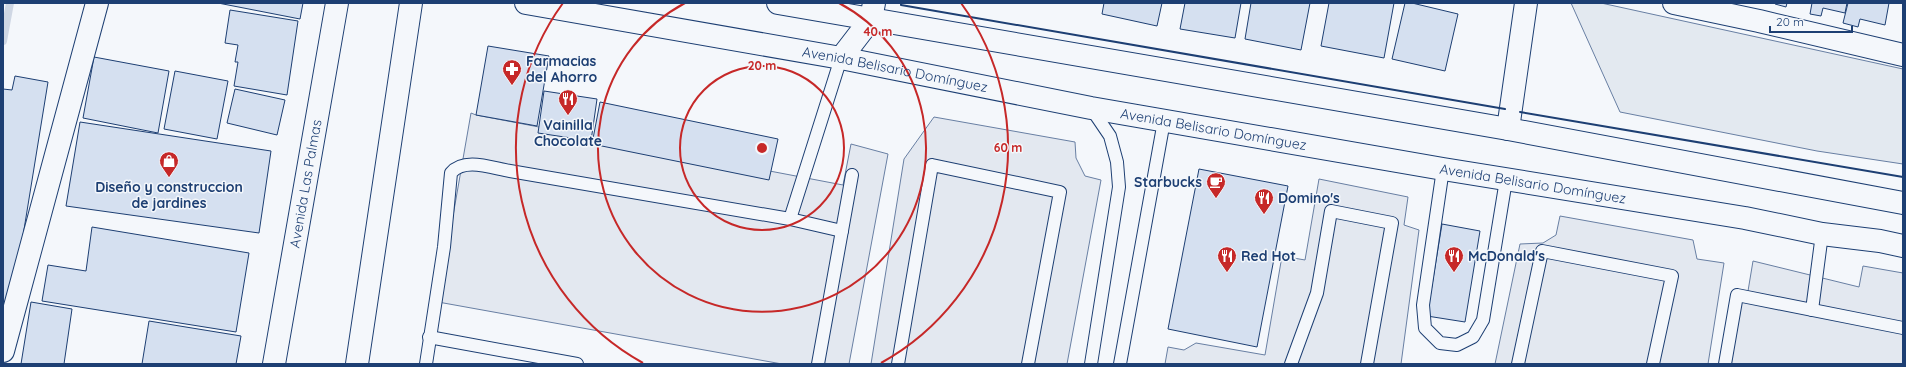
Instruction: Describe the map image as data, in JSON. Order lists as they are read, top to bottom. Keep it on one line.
{"streets":{"street":["Avenida Belisario Domínguez","Avenida Las Palmas"]},"places":{"pharmacy":["Farmacias del Ahorro"],"restaurant":["Vainilla Chocolate","Domino's","Red Hot","McDonald's"],"shop":["Diseño y construccion de jardines"],"cafe":["Starbucks"]},"scale_bar":"20 m","rings":["40 m","20 m","60 m"]}
